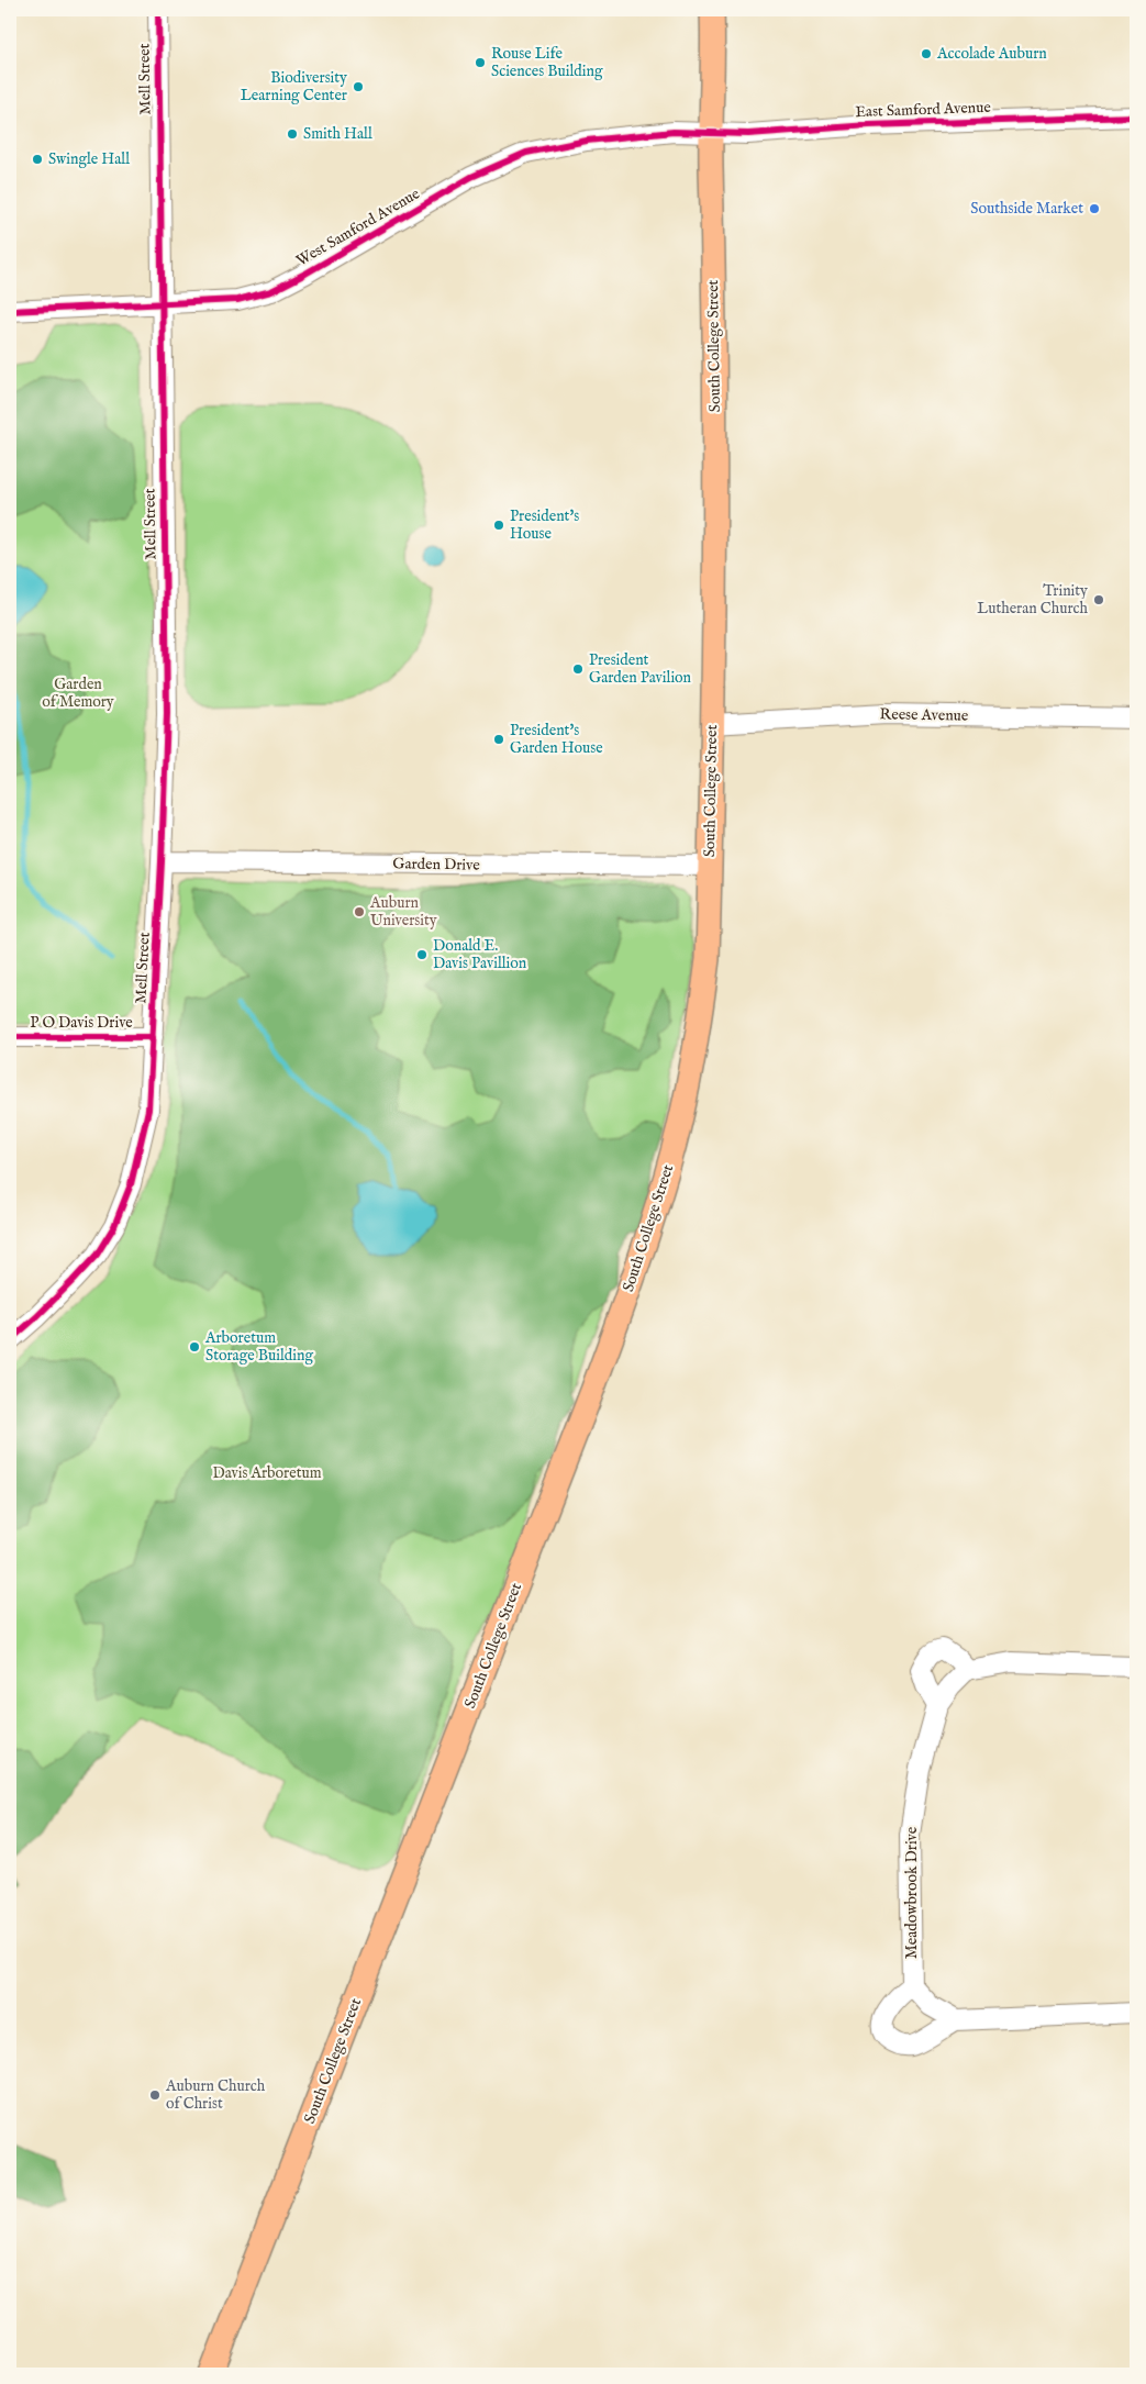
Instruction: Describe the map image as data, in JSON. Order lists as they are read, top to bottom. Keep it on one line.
{"streets":{"main road":["South College Street"],"street":["Mell Street","East Samford Avenue","West Samford Avenue","Reese Avenue","Garden Drive","P O Davis Drive","Meadowbrook Drive"]},"crossings":[["Mell Street","West Samford Avenue"],["Mell Street","Garden Drive"],["Mell Street","P O Davis Drive"],["East Samford Avenue","West Samford Avenue"],["East Samford Avenue","South College Street"],["West Samford Avenue","South College Street"],["South College Street","Reese Avenue"],["South College Street","Garden Drive"]],"parks":["Garden of Memory","Davis Arboretum"],"places":["Accolade Auburn","Rouse Life Sciences Building","Biodiversity Learning Center","Smith Hall","Swingle Hall","Southside Market","President's House","Trinity Lutheran Church","President Garden Pavilion","President's Garden House","Auburn University","Donald E. Davis Pavillion","Arboretum Storage Building","Auburn Church of Christ"]}
